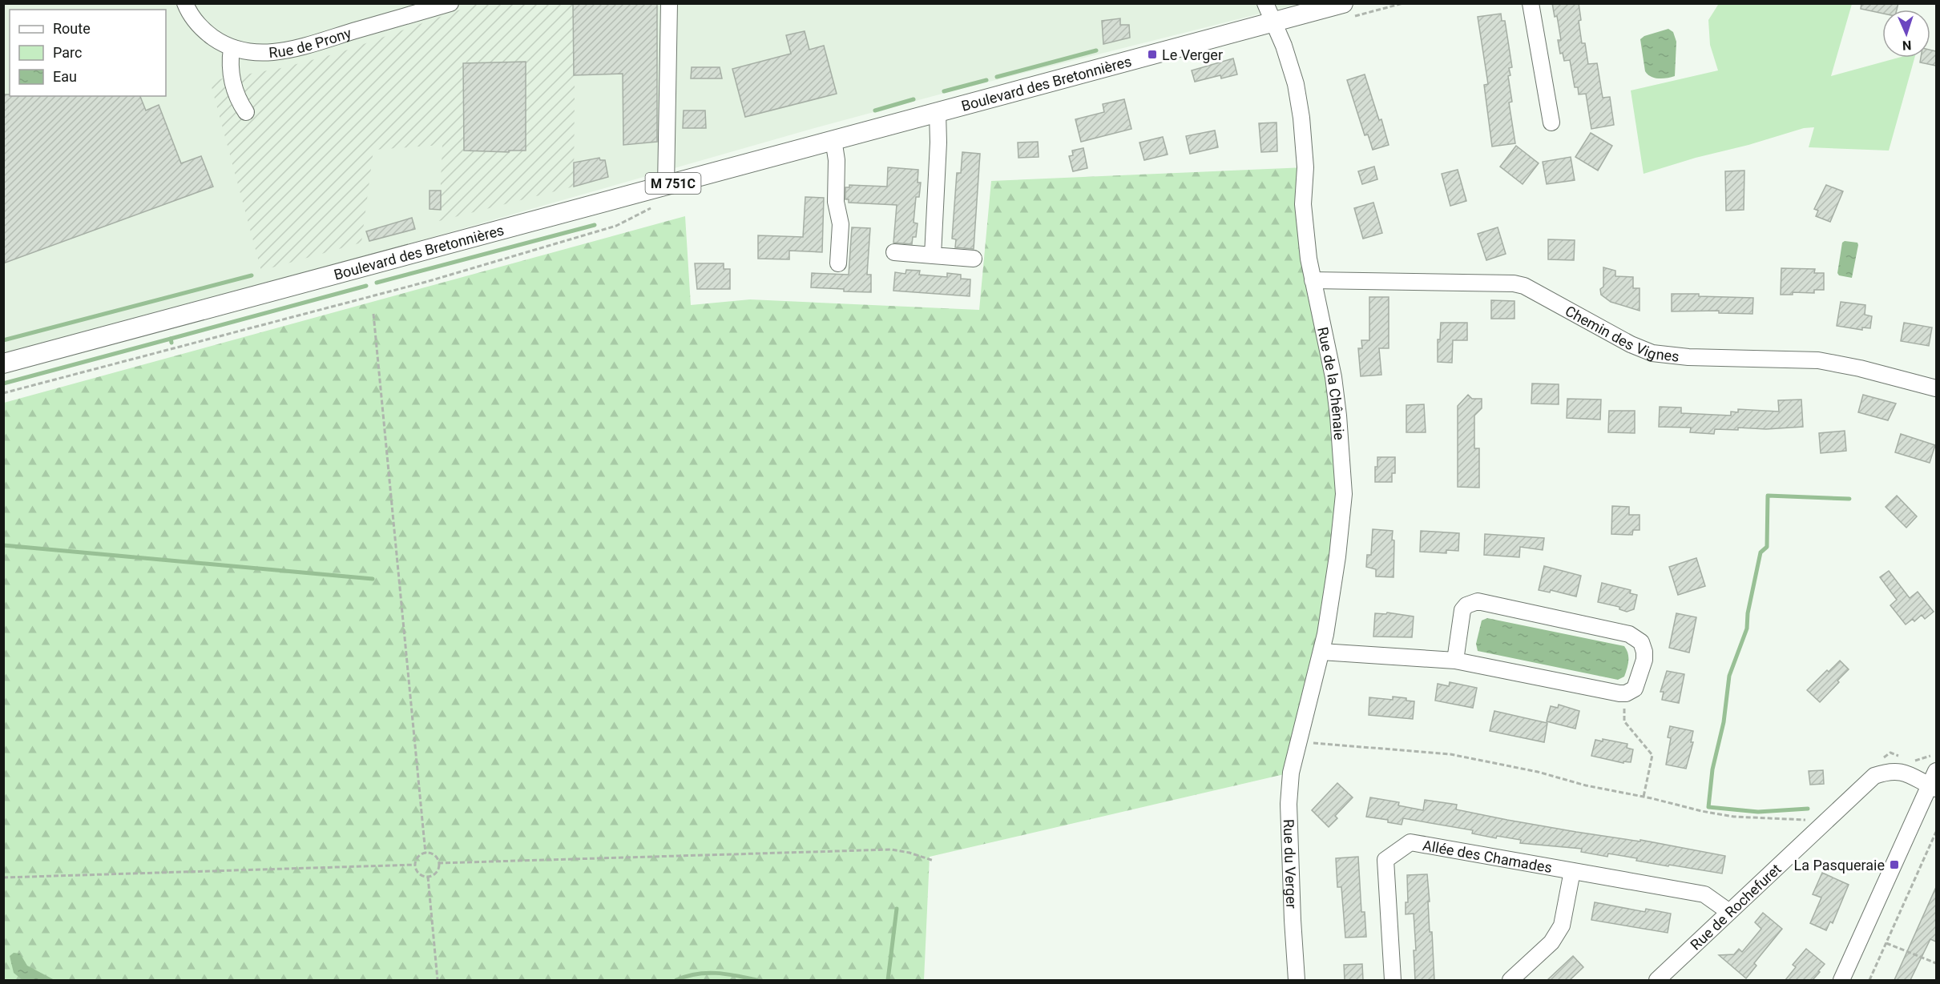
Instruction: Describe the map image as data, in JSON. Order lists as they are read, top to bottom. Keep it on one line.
{"streets":{"main road":["Boulevard des Bretonnières","M 751C"],"street":["Rue de Prony","Chemin des Vignes","Rue de la Chênaie","Allée des Chamades","Rue du Verger","Rue de Rochefuret"]},"crossings":[["Boulevard des Bretonnières","Rue de la Chênaie"],["Chemin des Vignes","Rue de la Chênaie"],["Rue de la Chênaie","Rue du Verger"],["Allée des Chamades","Rue de Rochefuret"]],"places":{"transit":["Le Verger","La Pasqueraie"]},"legend":["Route","Parc","Eau"],"north":"bottom"}
